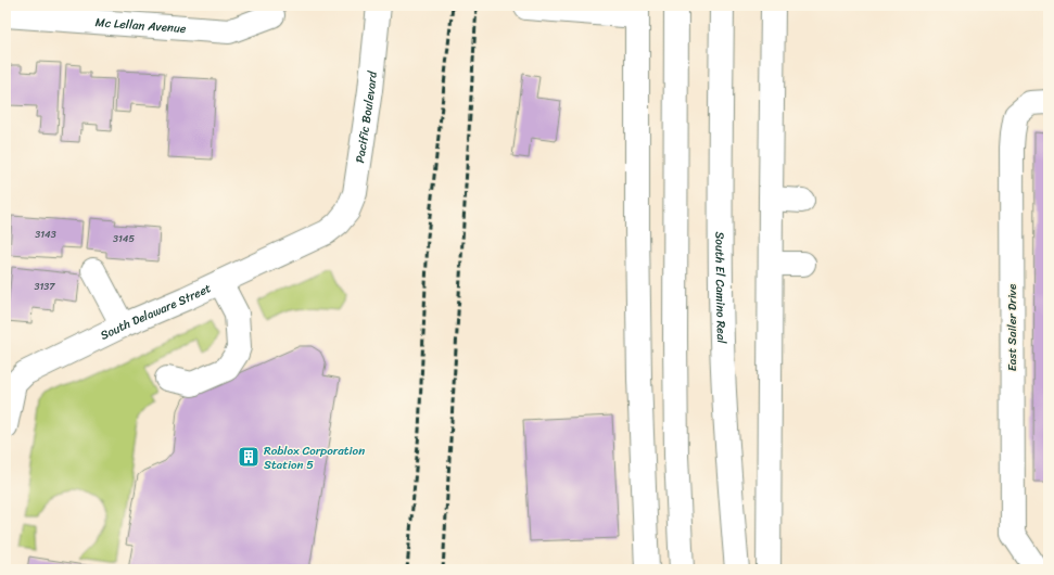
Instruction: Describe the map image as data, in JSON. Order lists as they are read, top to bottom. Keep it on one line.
{"streets":{"main road":["Mc Lellan Avenue","Pacific Boulevard","South El Camino Real","South Delaware Street","East Sailer Drive"]},"crossings":[["Pacific Boulevard","South Delaware Street"]],"places":{"building":["Roblox Corporation Station 5"]},"house_numbers":["3143","3145","3137"]}
